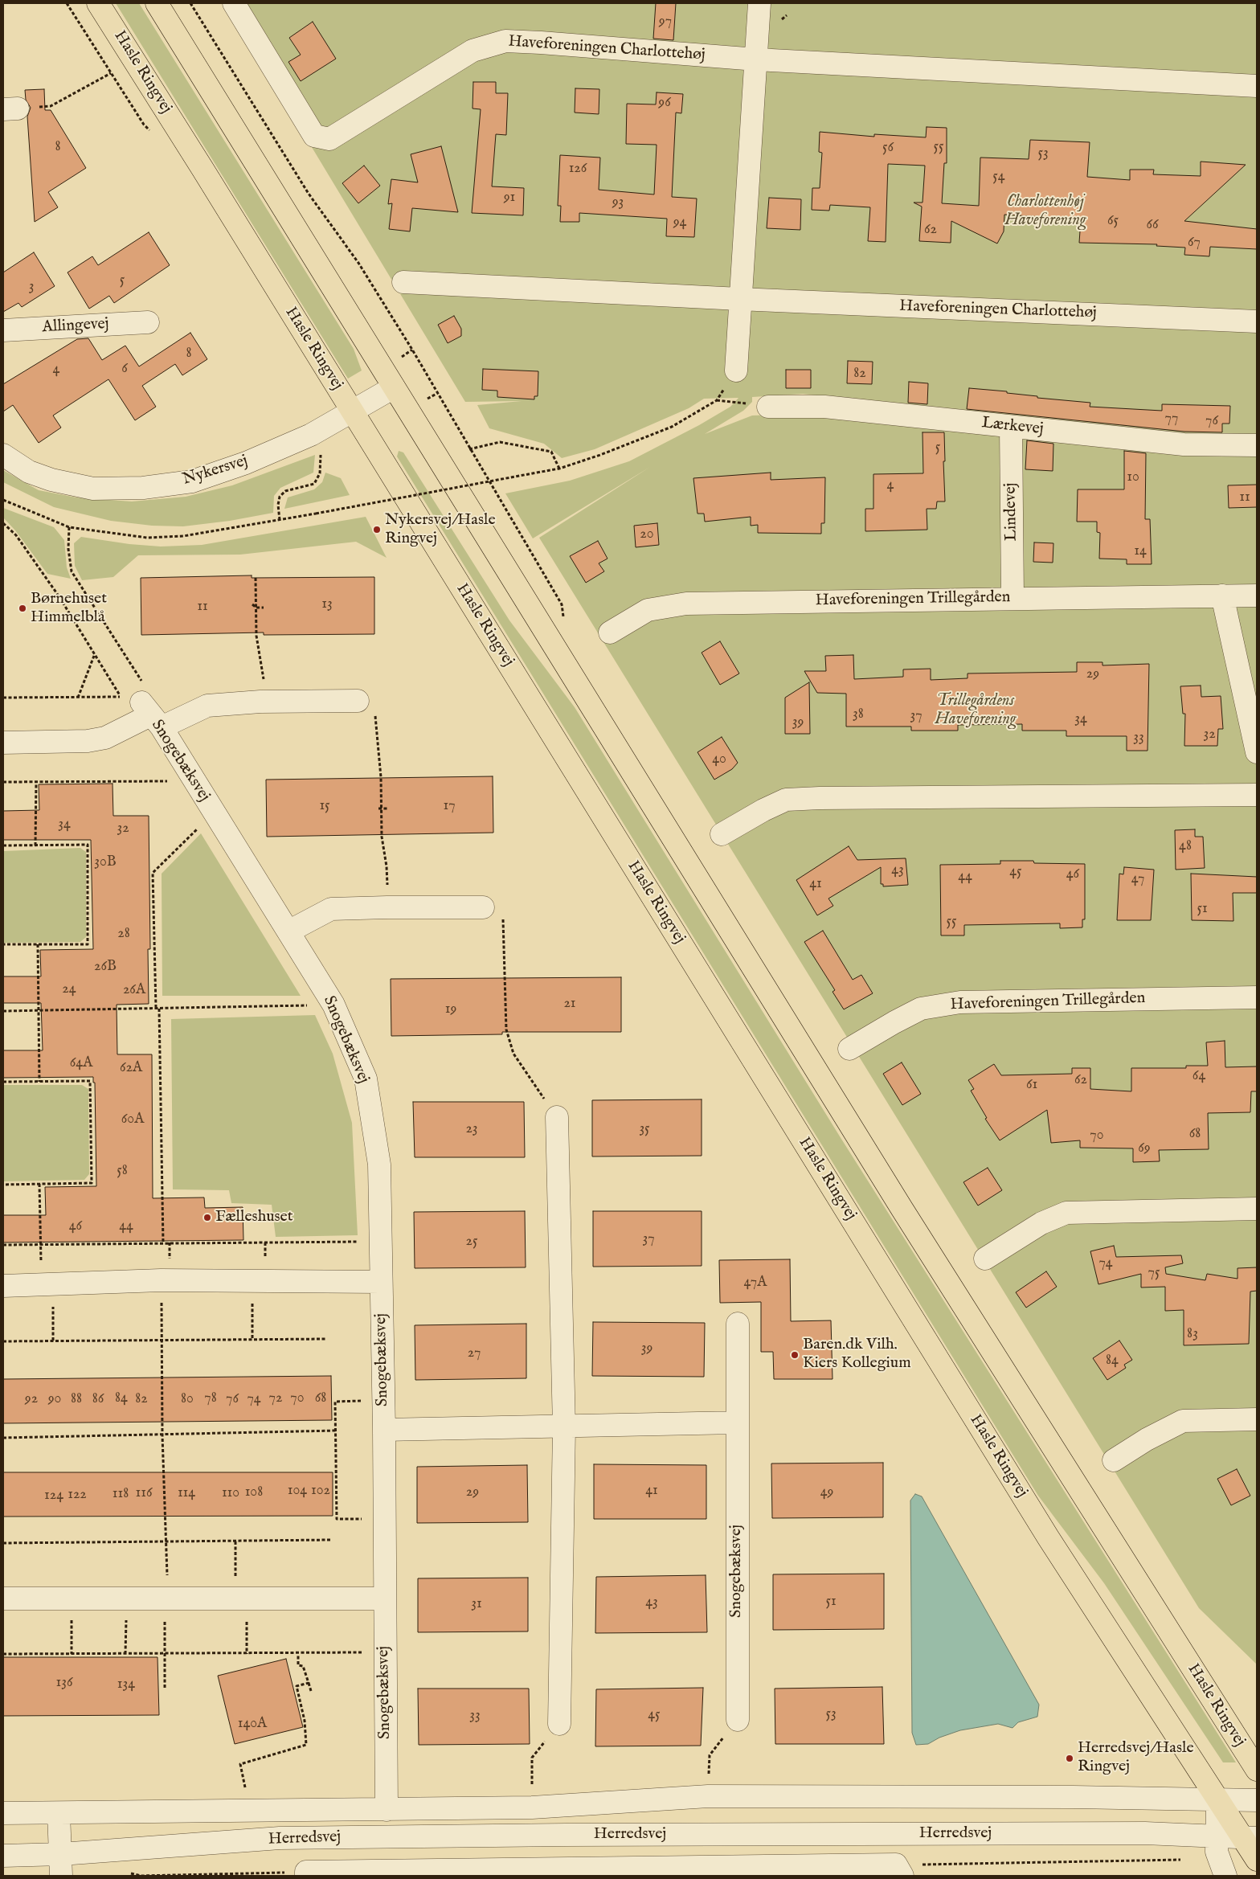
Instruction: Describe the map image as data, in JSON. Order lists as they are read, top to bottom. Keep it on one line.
{"streets":{"main road":["Hasle Ringvej"],"street":["Haveforeningen Charlottehøj","Allingevej","Lærkevej","Nykersvej","Lindevej","Haveforeningen Trillegården","Snogebæksvej","Herredsvej"]},"crossings":[["Hasle Ringvej","Nykersvej"],["Hasle Ringvej","Herredsvej"],["Lærkevej","Lindevej"],["Lindevej","Haveforeningen Trillegården"],["Snogebæksvej","Herredsvej"]],"parks":["Charlottenhøj Haveforening","Trillegårdens Haveforening"],"places":["Nykersvej/Hasle Ringvej","Børnehuset Himmelblå","Fælleshuset","Baren.dk Vilh. Kiers Kollegium","Herredsvej/Hasle Ringvej"],"house_numbers":["97","96","8","55","56","53","126","54","91","93","65","94","66","62","67","5","3","8","6","4","82","77","76","5","10","4","11","20","14","13","11","29","38","37","34","39","32","33","40","15","17","34","32","48","30B","43","45","46","44","47","41","51","55","28","26B","24","26A","21","19","64A","62A","64","62","61","60A","23","35","68","70","69","58","46","44","37","25","74","75","47A","83","39","27","84","84","78","72","70","68","92","90","88","86","82","80","76","74","104","102","41","108","29","49","116","114","110","118","122","124","51","43","31","136","134","53","45","33","140A"]}
